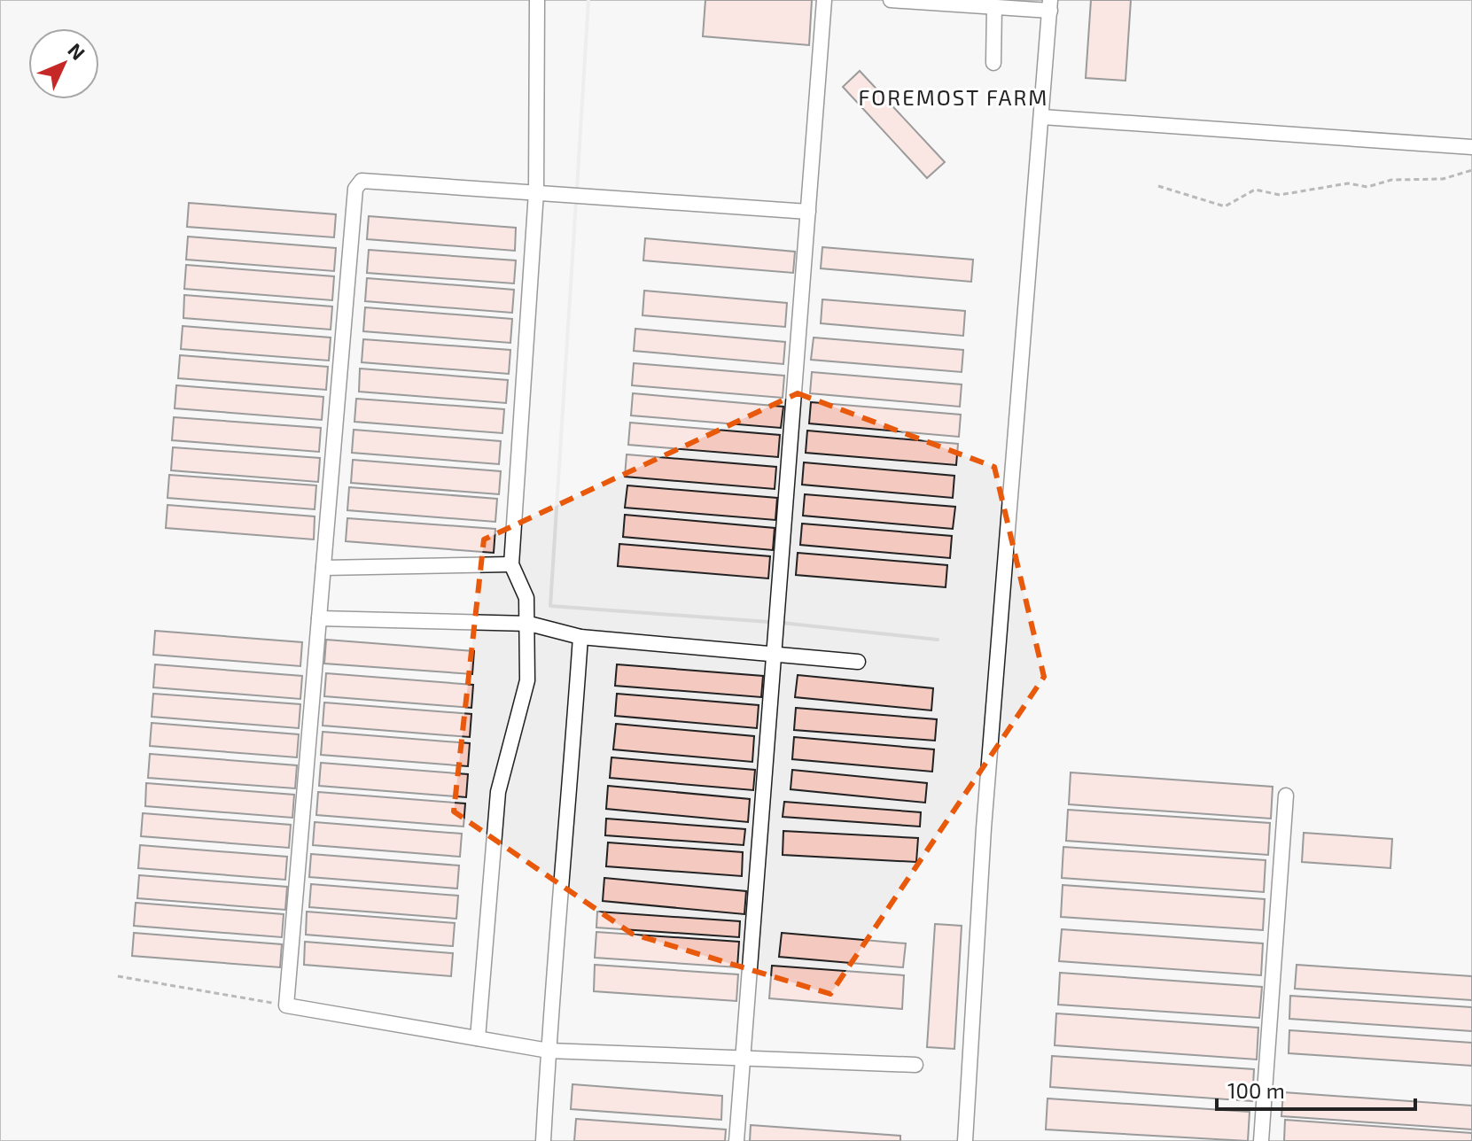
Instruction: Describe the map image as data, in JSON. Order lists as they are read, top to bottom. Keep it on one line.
{"districts":["FOREMOST FARM"],"scale_bar":"100 m","north":"top right"}
